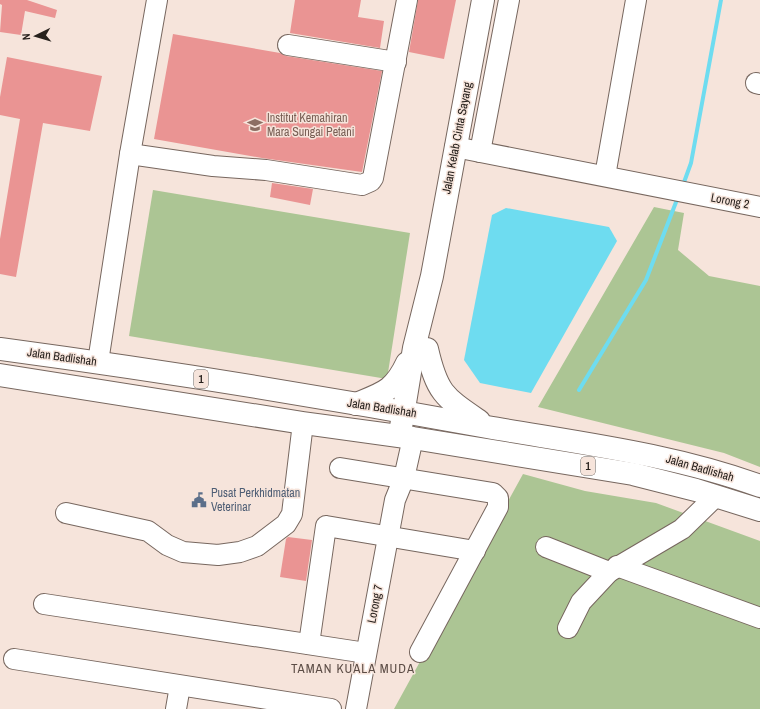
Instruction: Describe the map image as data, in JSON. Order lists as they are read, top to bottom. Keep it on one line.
{"streets":{"main road":["Jalan Kelab Cinta Sayang","Jalan Badlishah","1"],"street":["Lorong 2","Lorong 7"]},"crossings":[["Jalan Kelab Cinta Sayang","Lorong 2"],["Jalan Kelab Cinta Sayang","Jalan Badlishah"],["Jalan Kelab Cinta Sayang","Lorong 7"],["Jalan Badlishah","Lorong 7"]],"districts":["TAMAN KUALA MUDA"],"places":{"school or university":["Institut Kemahiran Mara Sungai Petani"],"public building":["Pusat Perkhidmatan Veterinar"]},"north":"left"}
